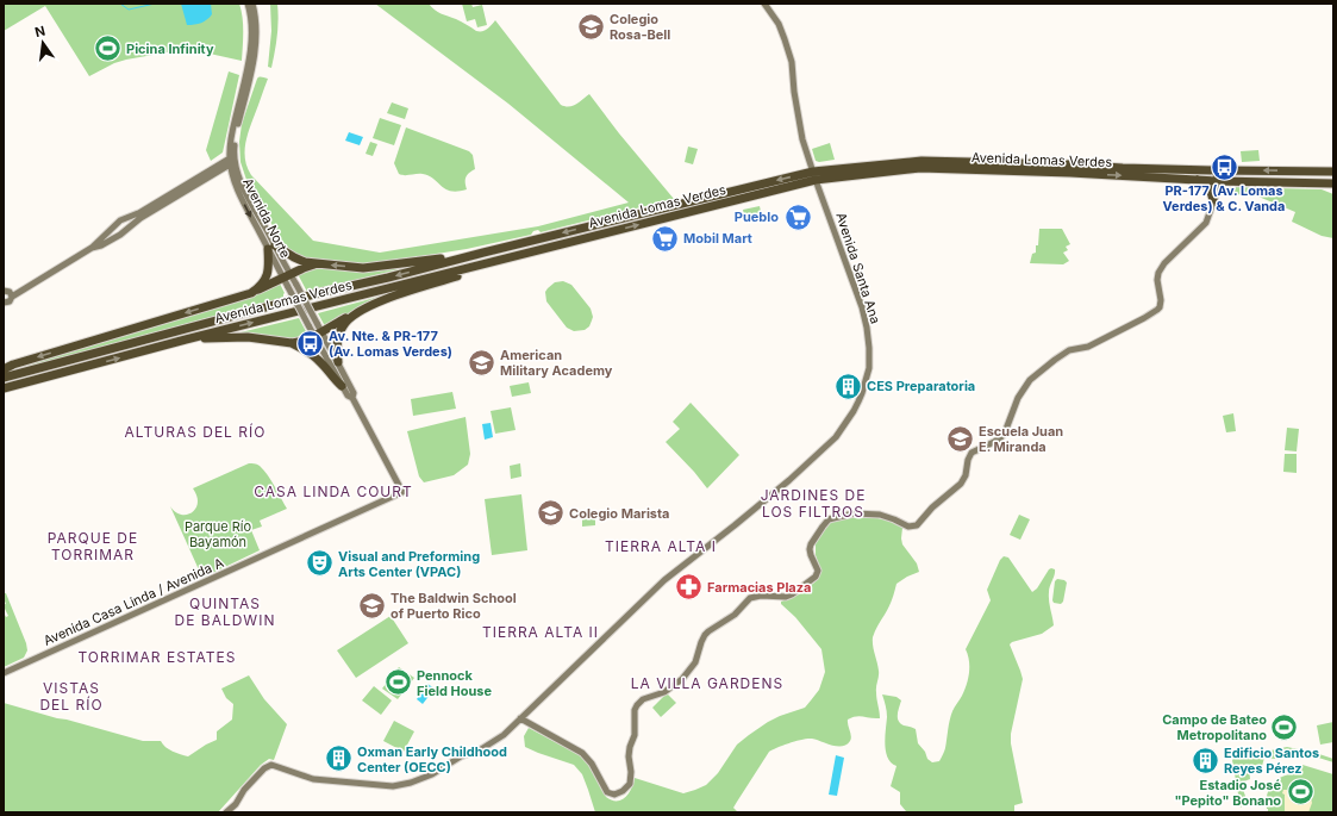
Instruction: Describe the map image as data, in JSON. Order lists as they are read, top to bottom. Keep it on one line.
{"streets":{"highway":["Avenida Lomas Verdes"],"street":["Avenida Norte","Avenida Santa Ana","Avenida Casa Linda / Avenida A"]},"crossings":[["Avenida Lomas Verdes","Avenida Santa Ana"],["Avenida Norte","Avenida Casa Linda / Avenida A"]],"districts":["ALTURAS DEL RÍO","CASA LINDA COURT","JARDINES DE LOS FILTROS","PARQUE DE TORRIMAR","TIERRA ALTA I","QUINTAS DE BALDWIN","TIERRA ALTA II","TORRIMAR ESTATES","LA VILLA GARDENS","VISTAS DEL RÍO"],"parks":["Parque Río Bayamón"],"places":{"school or university":["Colegio Rosa-Bell","American Military Academy","Escuela Juan E. Miranda","Colegio Marista","The Baldwin School of Puerto Rico"],"sports":["Picina Infinity","Pennock Field House","Campo de Bateo Metropolitano","Estadio José \"Pepito\" Bonano"],"bus stop":["PR-177 (Av. Lomas Verdes) & C. Vanda","Av. Nte. & PR-177 (Av. Lomas Verdes)"],"supermarket":["Pueblo","Mobil Mart"],"building":["CES Preparatoria","Oxman Early Childhood Center (OECC)","Edificio Santos Reyes Pérez"],"theatre":["Visual and Preforming Arts Center (VPAC)"],"pharmacy":["Farmacias Plaza"]},"north":"top"}
